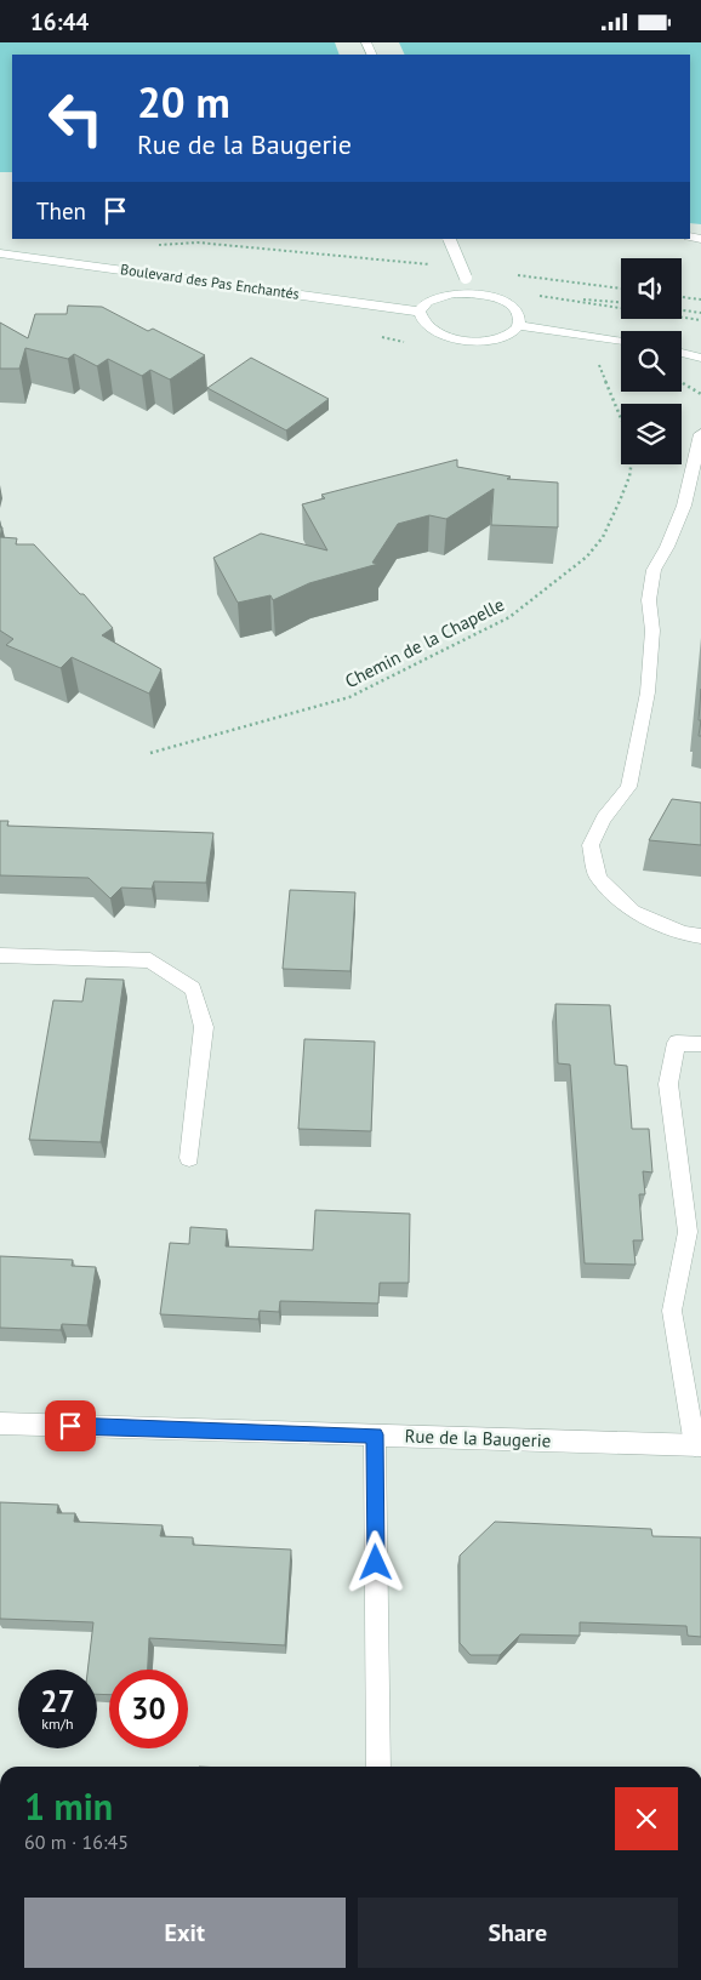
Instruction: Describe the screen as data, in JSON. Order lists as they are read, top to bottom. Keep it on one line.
{"streets":{"street":["Boulevard des Pas Enchantés","Rue de la Baugerie"],"path":["Chemin de la Chapelle"]},"page":{"status":"16:44","turn":["20 m","Rue de la Baugerie"],"then":"Then","speed":"27 km/h","limit":"30","heading":["1 min","60 m · 16:45"],"buttons":["Exit","Share"]}}
